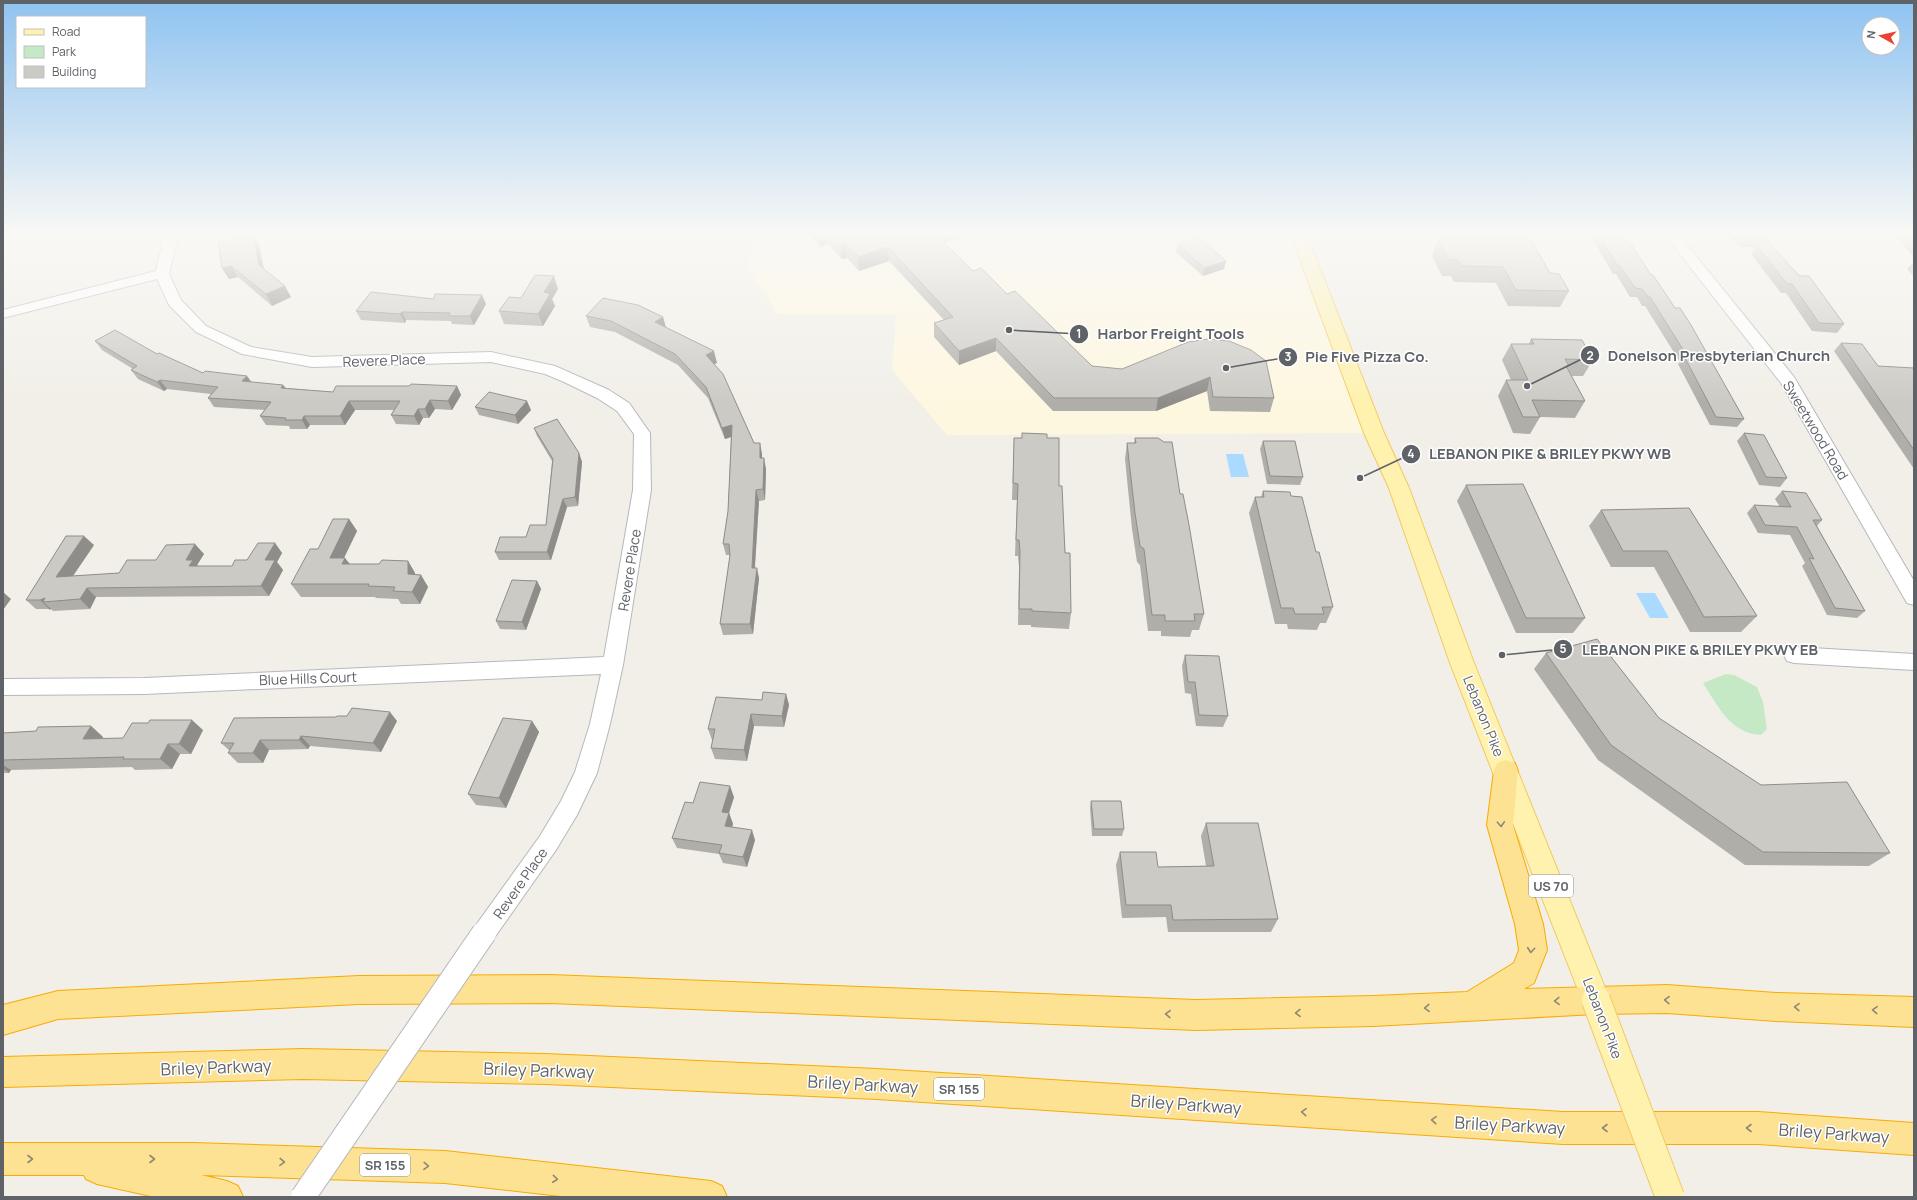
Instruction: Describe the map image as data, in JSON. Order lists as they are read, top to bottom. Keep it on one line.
{"streets":{"highway":["Briley Parkway","SR 155"],"main road":["Lebanon Pike","US 70"],"street":["Revere Place","Sweetwood Road","Blue Hills Court"]},"crossings":[["Revere Place","Blue Hills Court"]],"places":["Harbor Freight Tools","Pie Five Pizza Co.","Donelson Presbyterian Church","LEBANON PIKE & BRILEY PKWY WB","LEBANON PIKE & BRILEY PKWY EB"],"legend":["Road","Park","Building"],"north":"left"}
